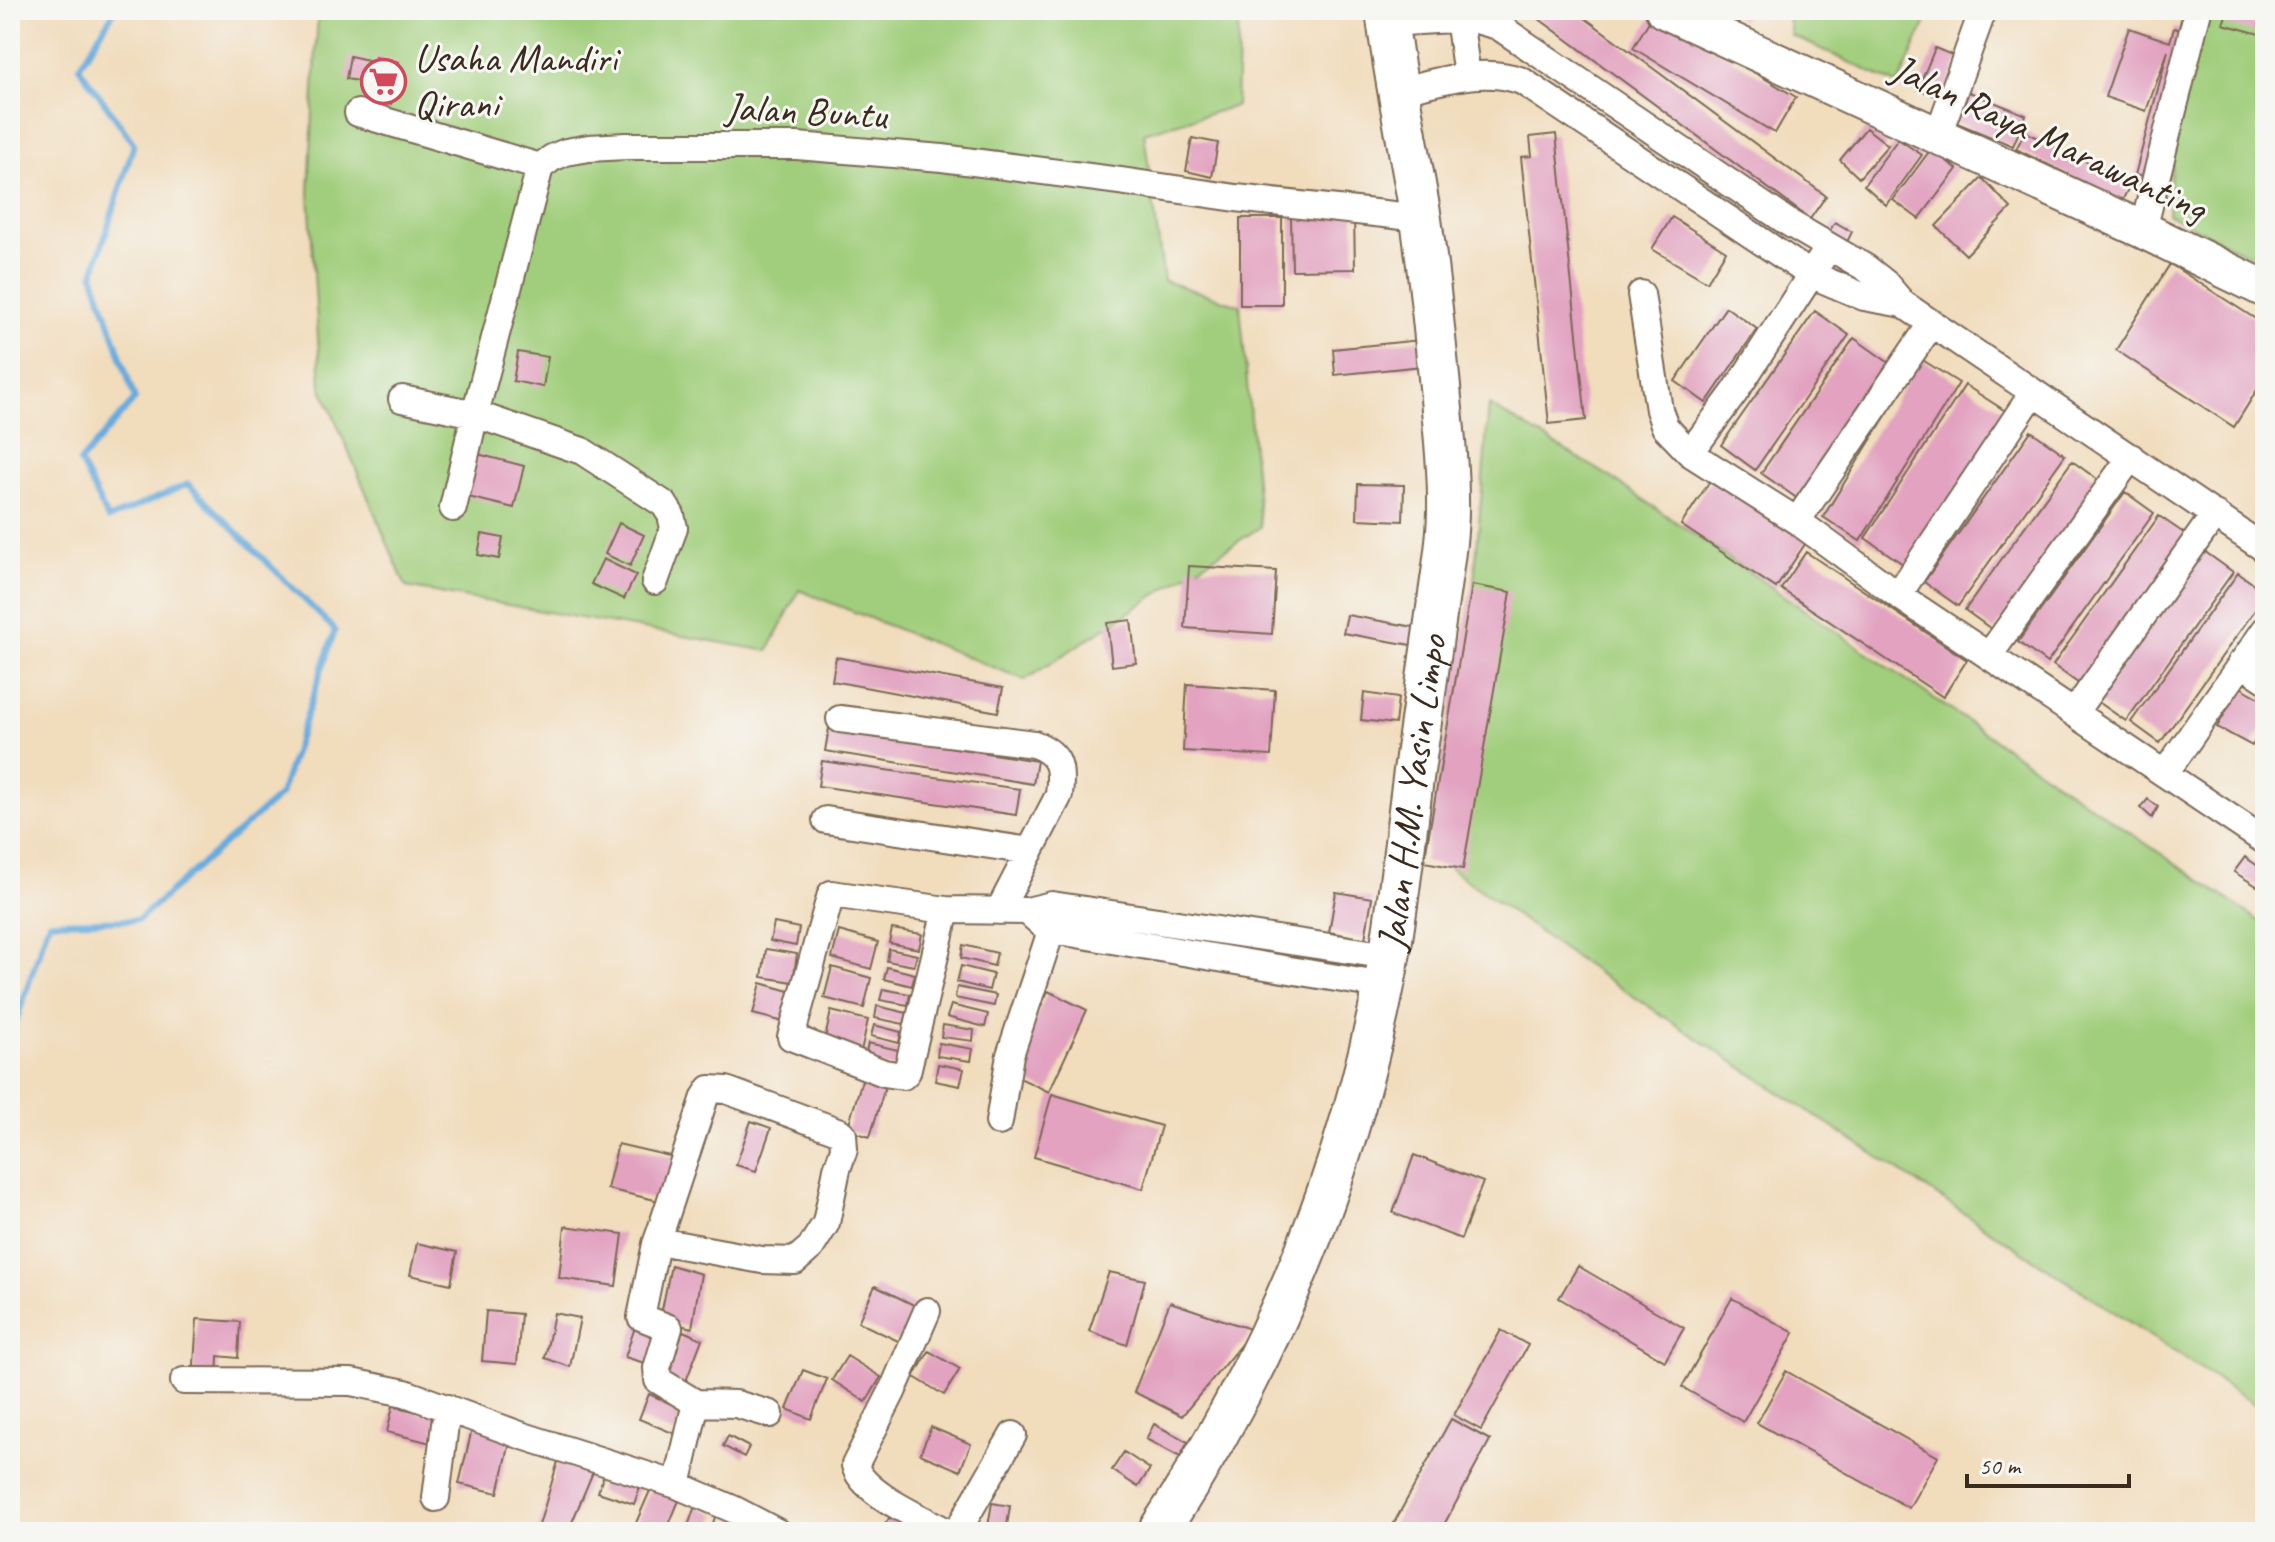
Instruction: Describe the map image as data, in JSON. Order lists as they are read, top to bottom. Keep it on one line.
{"streets":{"main road":["Jalan H.M. Yasin Limpo"],"street":["Jalan Buntu","Jalan Raya Marawanting"]},"crossings":[["Jalan Buntu","Jalan H.M. Yasin Limpo"]],"places":{"supermarket":["Usaha Mandiri Qirani"]},"scale_bar":"50 m"}
